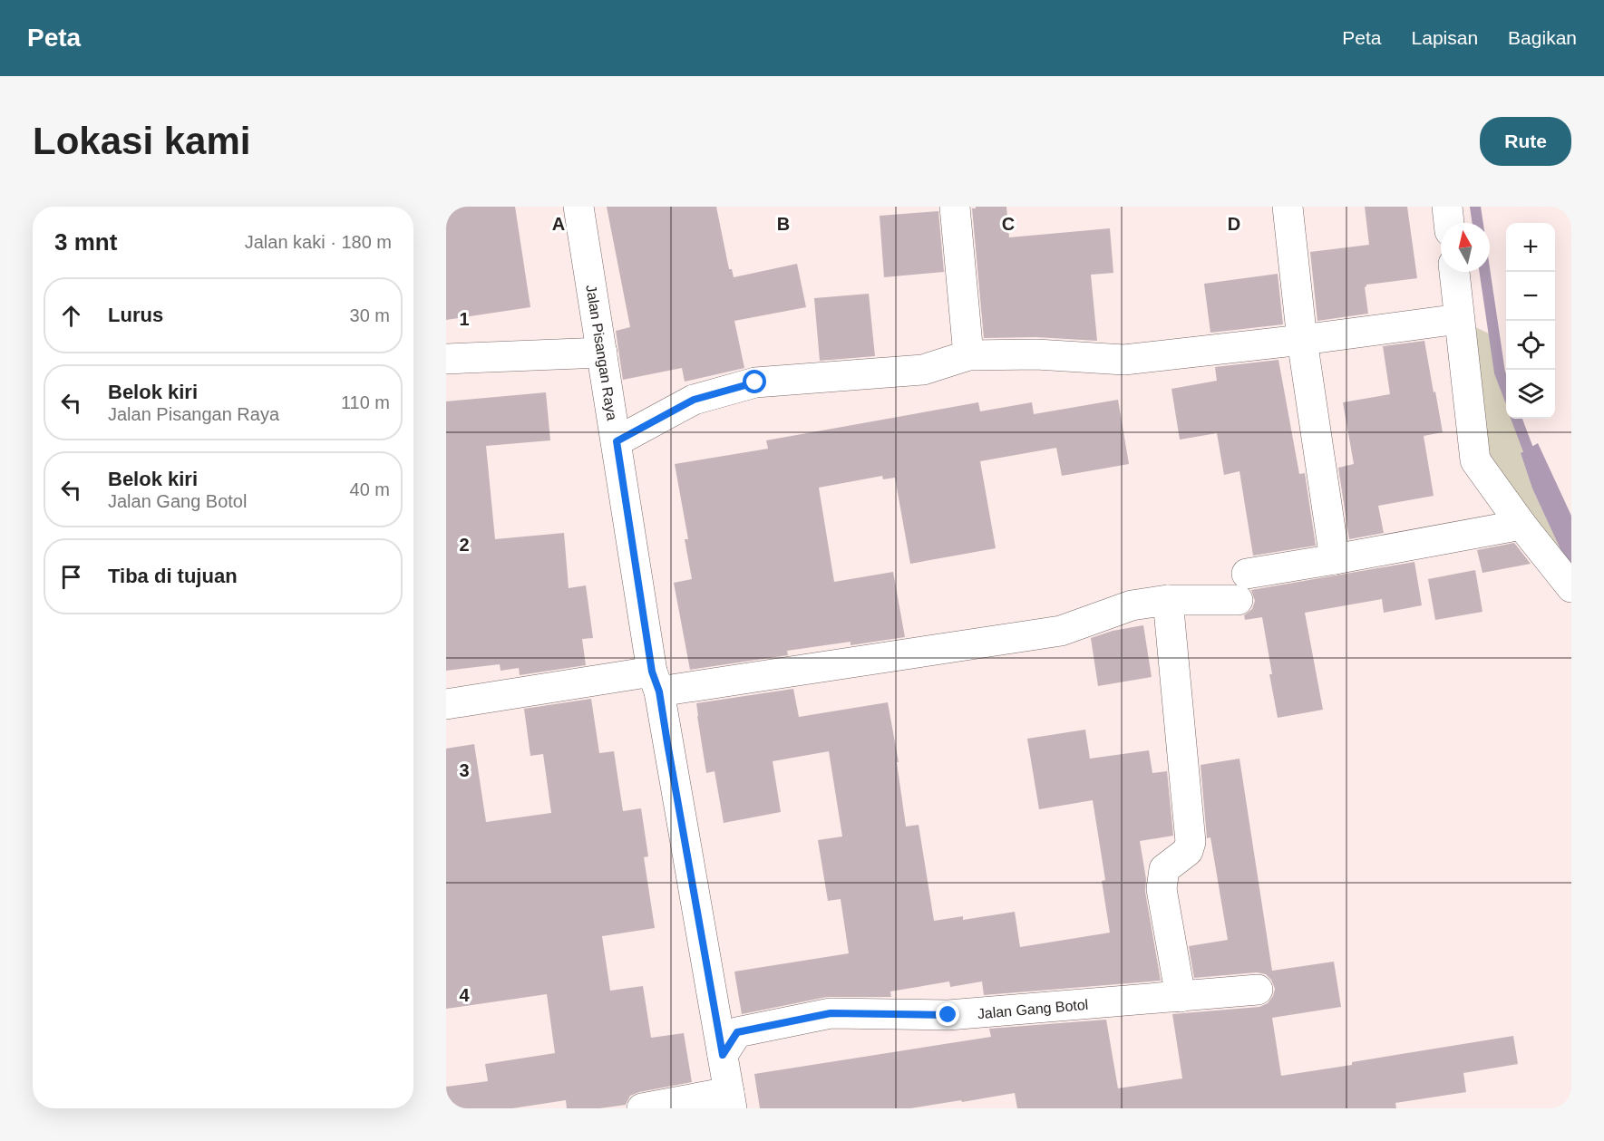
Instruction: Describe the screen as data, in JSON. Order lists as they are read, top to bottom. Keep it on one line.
{"streets":{"street":["Jalan Pisangan Raya","Jalan Gang Botol"]},"crossings":[["Jalan Pisangan Raya","Jalan Gang Botol"]],"north":"top","page":{"header":"Peta","nav":["Peta","Lapisan","Bagikan"],"buttons":"Rute","title":"Lokasi kami","heading":["3 mnt","Jalan kaki · 180 m"],"map_buttons":["+","−"],"list":[["Lurus","30 m"],["Belok kiri","Jalan Pisangan Raya","110 m"],["Belok kiri","Jalan Gang Botol","40 m"],"Tiba di tujuan"]},"grid":{"columns":["A","B","C","D"],"rows":["1","2","3","4"]}}
